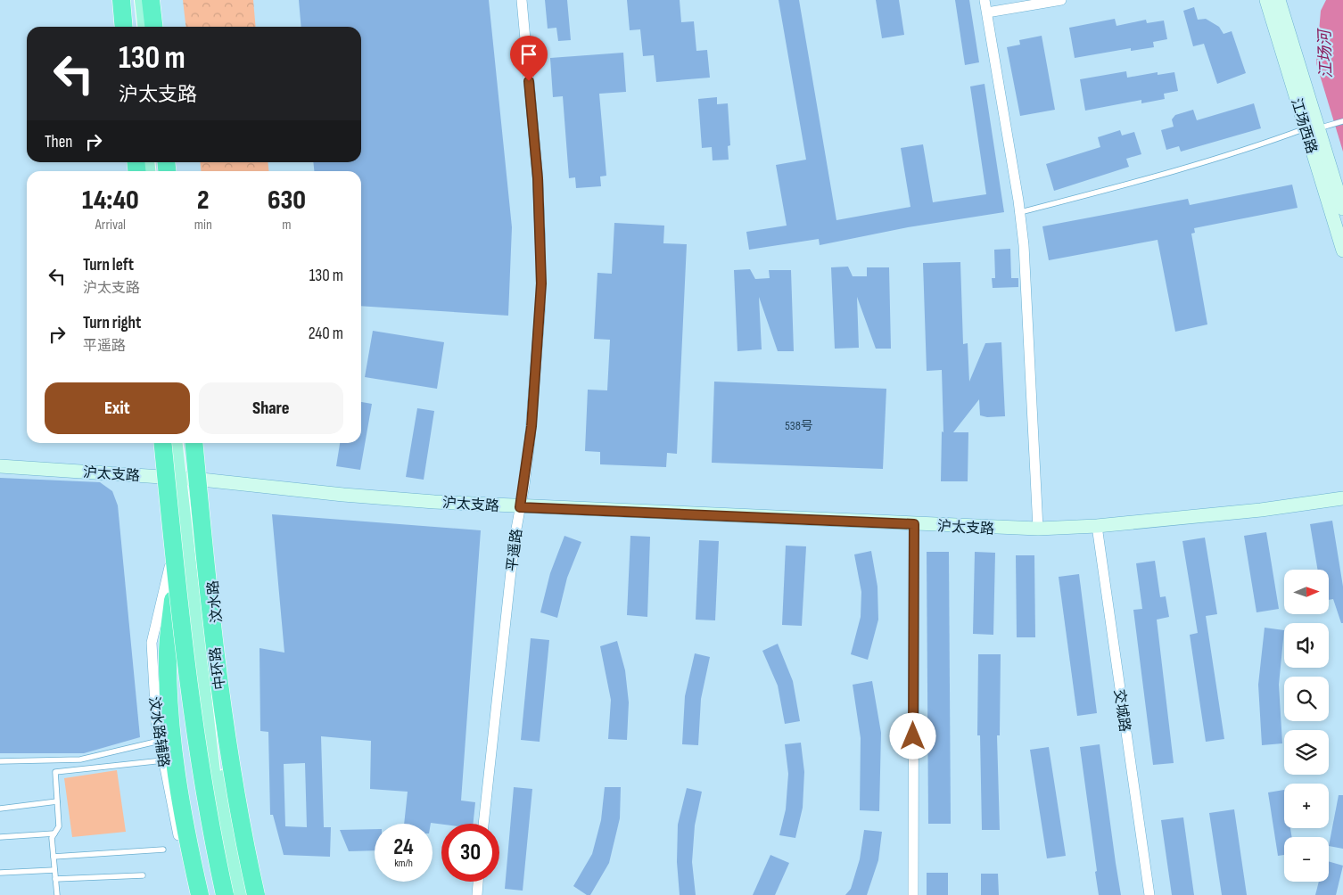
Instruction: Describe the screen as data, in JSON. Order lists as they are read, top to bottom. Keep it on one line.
{"streets":{"highway":["中环路"],"main road":["汶水路"],"street":["江场西路","沪太支路","平遥路","交城路","汶水路辅路"]},"crossings":[["沪太支路","平遥路"],["沪太支路","汶水路"],["沪太支路","交城路"]],"water":["江场河"],"house_numbers":["538号"],"north":"right","page":{"turn":["130 m","沪太支路"],"then":"Then","eta":["14:40","Arrival","2","min","630","m"],"list":[{"name":"Turn left","note":"沪太支路","value":"130 m"},{"name":"Turn right","note":"平遥路","value":"240 m"}],"buttons":["Exit","Share"],"map_buttons":["+","−"],"speed":"24 km/h","limit":"30"}}
